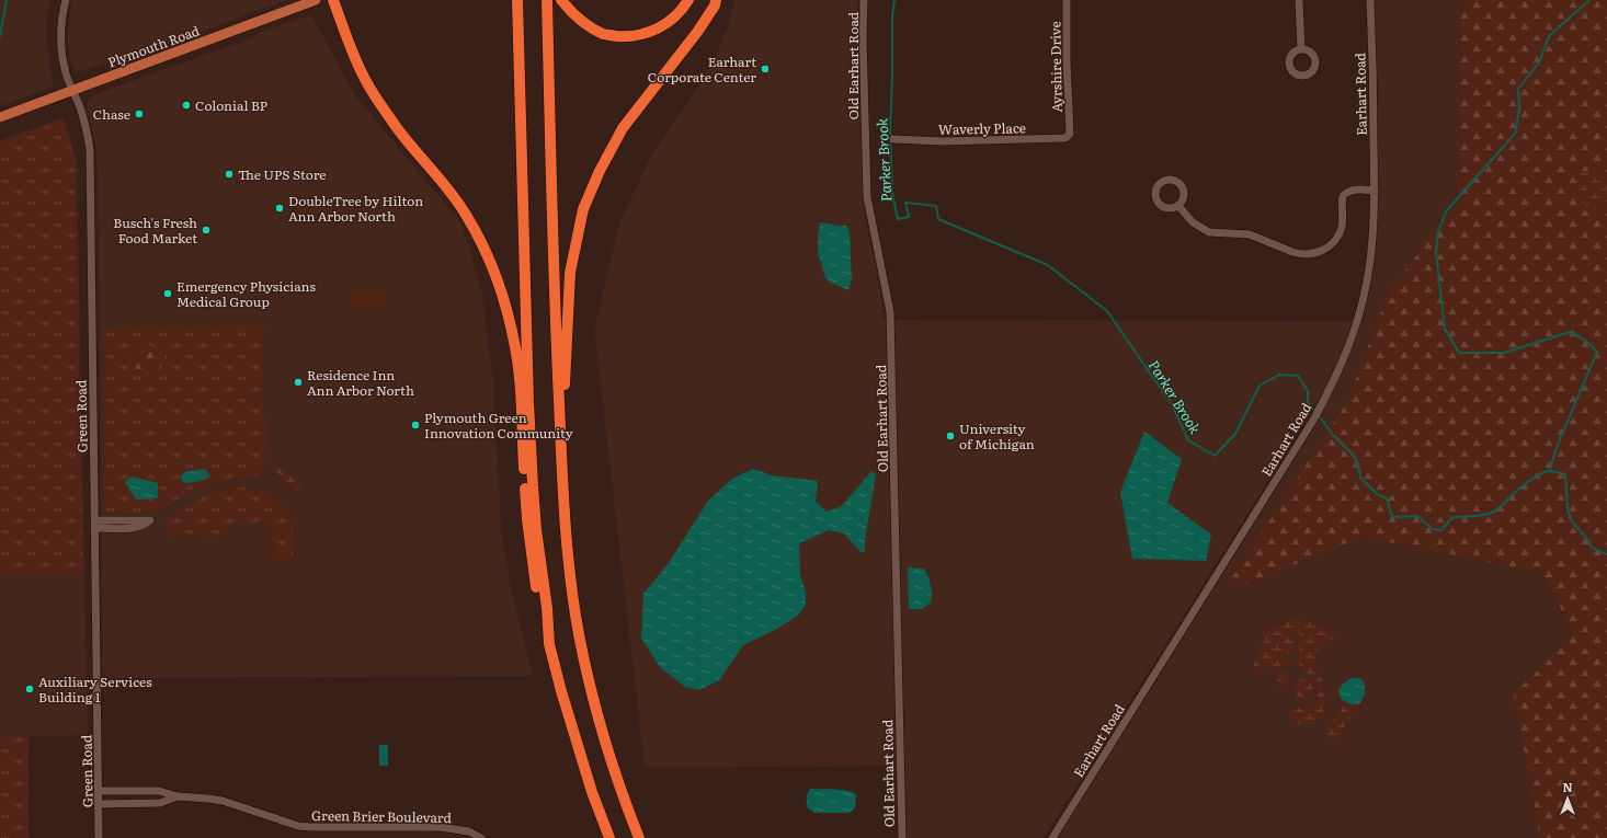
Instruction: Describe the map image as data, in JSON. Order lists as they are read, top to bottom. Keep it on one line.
{"streets":{"main road":["Plymouth Road"],"street":["Old Earhart Road","Ayrshire Drive","Earhart Road","Waverly Place","Green Road","Green Brier Boulevard"]},"crossings":[["Plymouth Road","Green Road"],["Ayrshire Drive","Waverly Place"],["Green Road","Green Brier Boulevard"]],"water":["Parker Brook"],"places":["Earhart Corporate Center","Colonial BP","Chase","The UPS Store","DoubleTree by Hilton Ann Arbor North","Busch's Fresh Food Market","Emergency Physicians Medical Group","Residence Inn Ann Arbor North","Plymouth Green Innovation Community","University of Michigan","Auxiliary Services Building 1"],"north":"top"}
